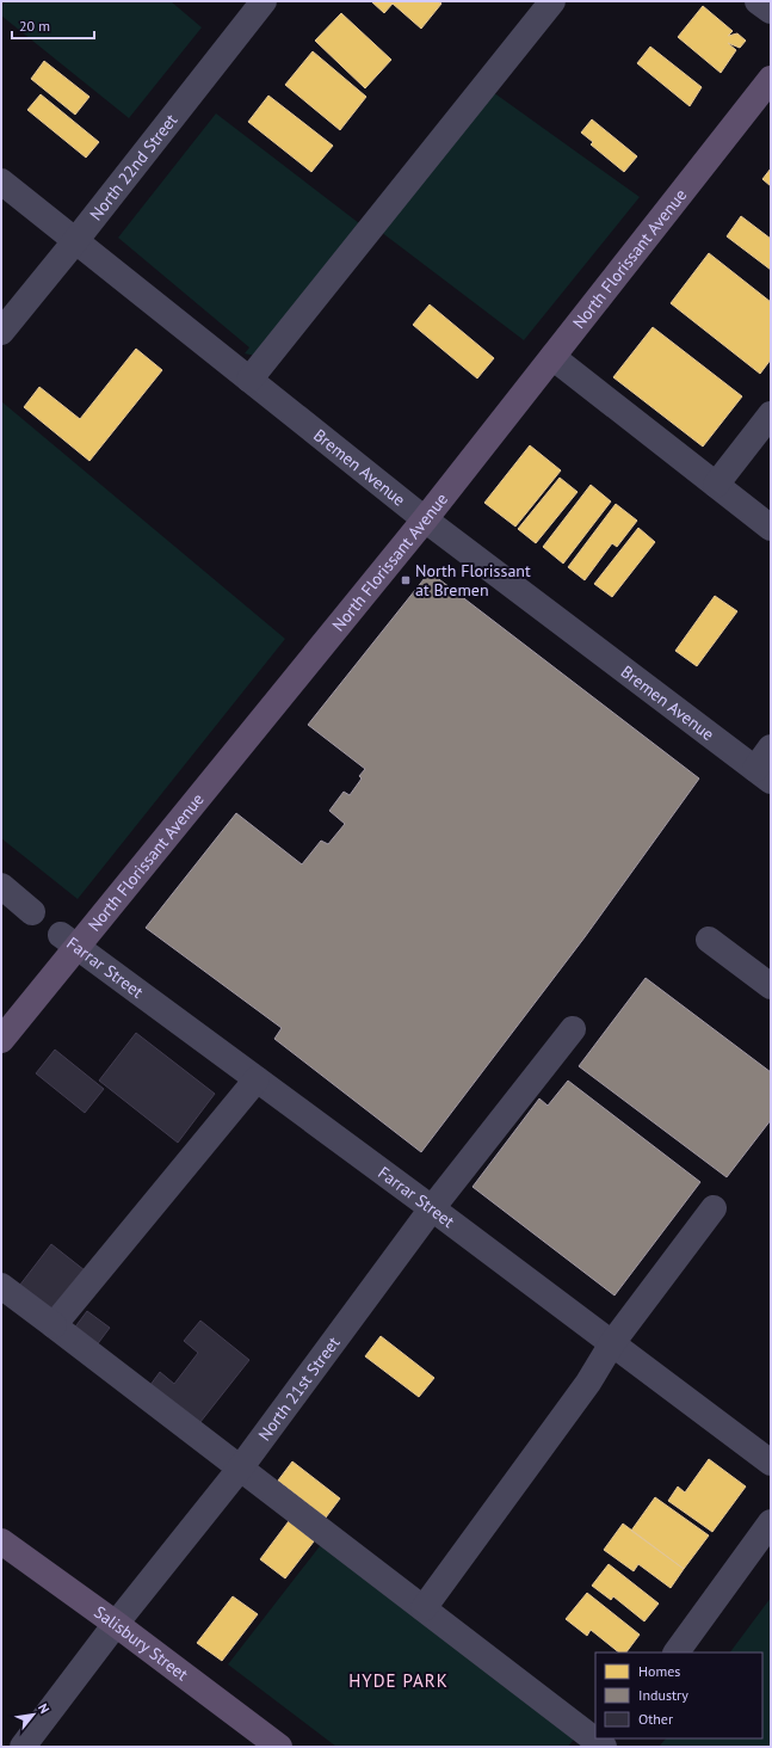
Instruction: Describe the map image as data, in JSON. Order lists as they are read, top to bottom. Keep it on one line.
{"streets":{"main road":["North Florissant Avenue","Salisbury Street"],"street":["North 22nd Street","Bremen Avenue","Farrar Street","North 21st Street"]},"crossings":[["North 22nd Street","Bremen Avenue"],["North Florissant Avenue","Bremen Avenue"],["North Florissant Avenue","Farrar Street"],["Farrar Street","North 21st Street"],["North 21st Street","Salisbury Street"]],"districts":["HYDE PARK"],"places":{"transit":["North Florissant at Bremen"]},"legend":["Homes","Industry","Other"],"scale_bar":"20 m","north":"top right"}
